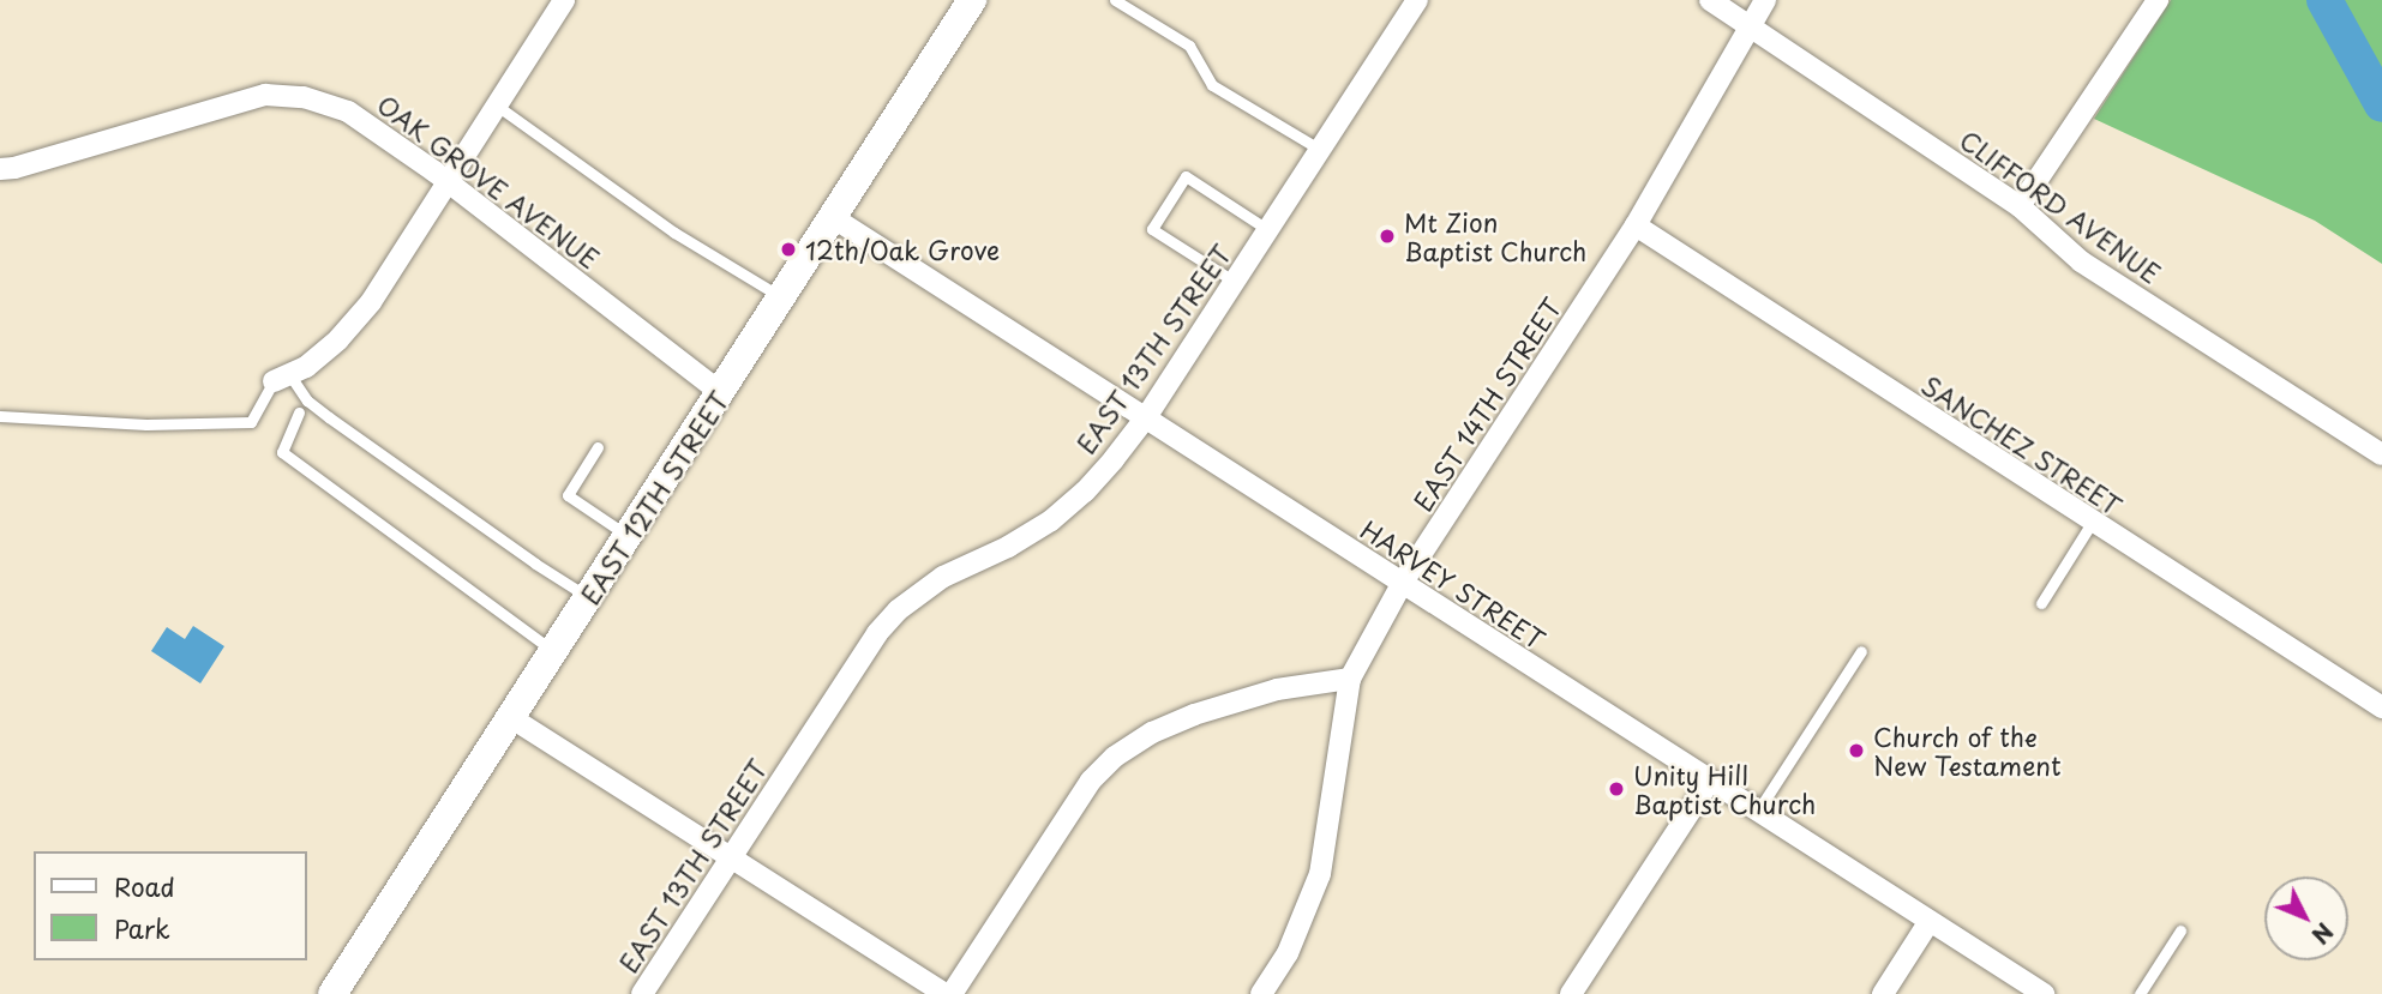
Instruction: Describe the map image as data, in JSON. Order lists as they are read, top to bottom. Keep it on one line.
{"streets":{"street":["OAK GROVE AVENUE","CLIFFORD AVENUE","EAST 13TH STREET","EAST 14TH STREET","SANCHEZ STREET","EAST 12TH STREET","HARVEY STREET"]},"crossings":[["OAK GROVE AVENUE","EAST 12TH STREET"],["CLIFFORD AVENUE","EAST 14TH STREET"],["EAST 13TH STREET","HARVEY STREET"],["EAST 14TH STREET","SANCHEZ STREET"],["EAST 14TH STREET","HARVEY STREET"],["EAST 12TH STREET","HARVEY STREET"]],"places":["Mt Zion Baptist Church","12th/Oak Grove","Church of the New Testament","Unity Hill Baptist Church"],"legend":["Road","Park"],"north":"bottom right"}
